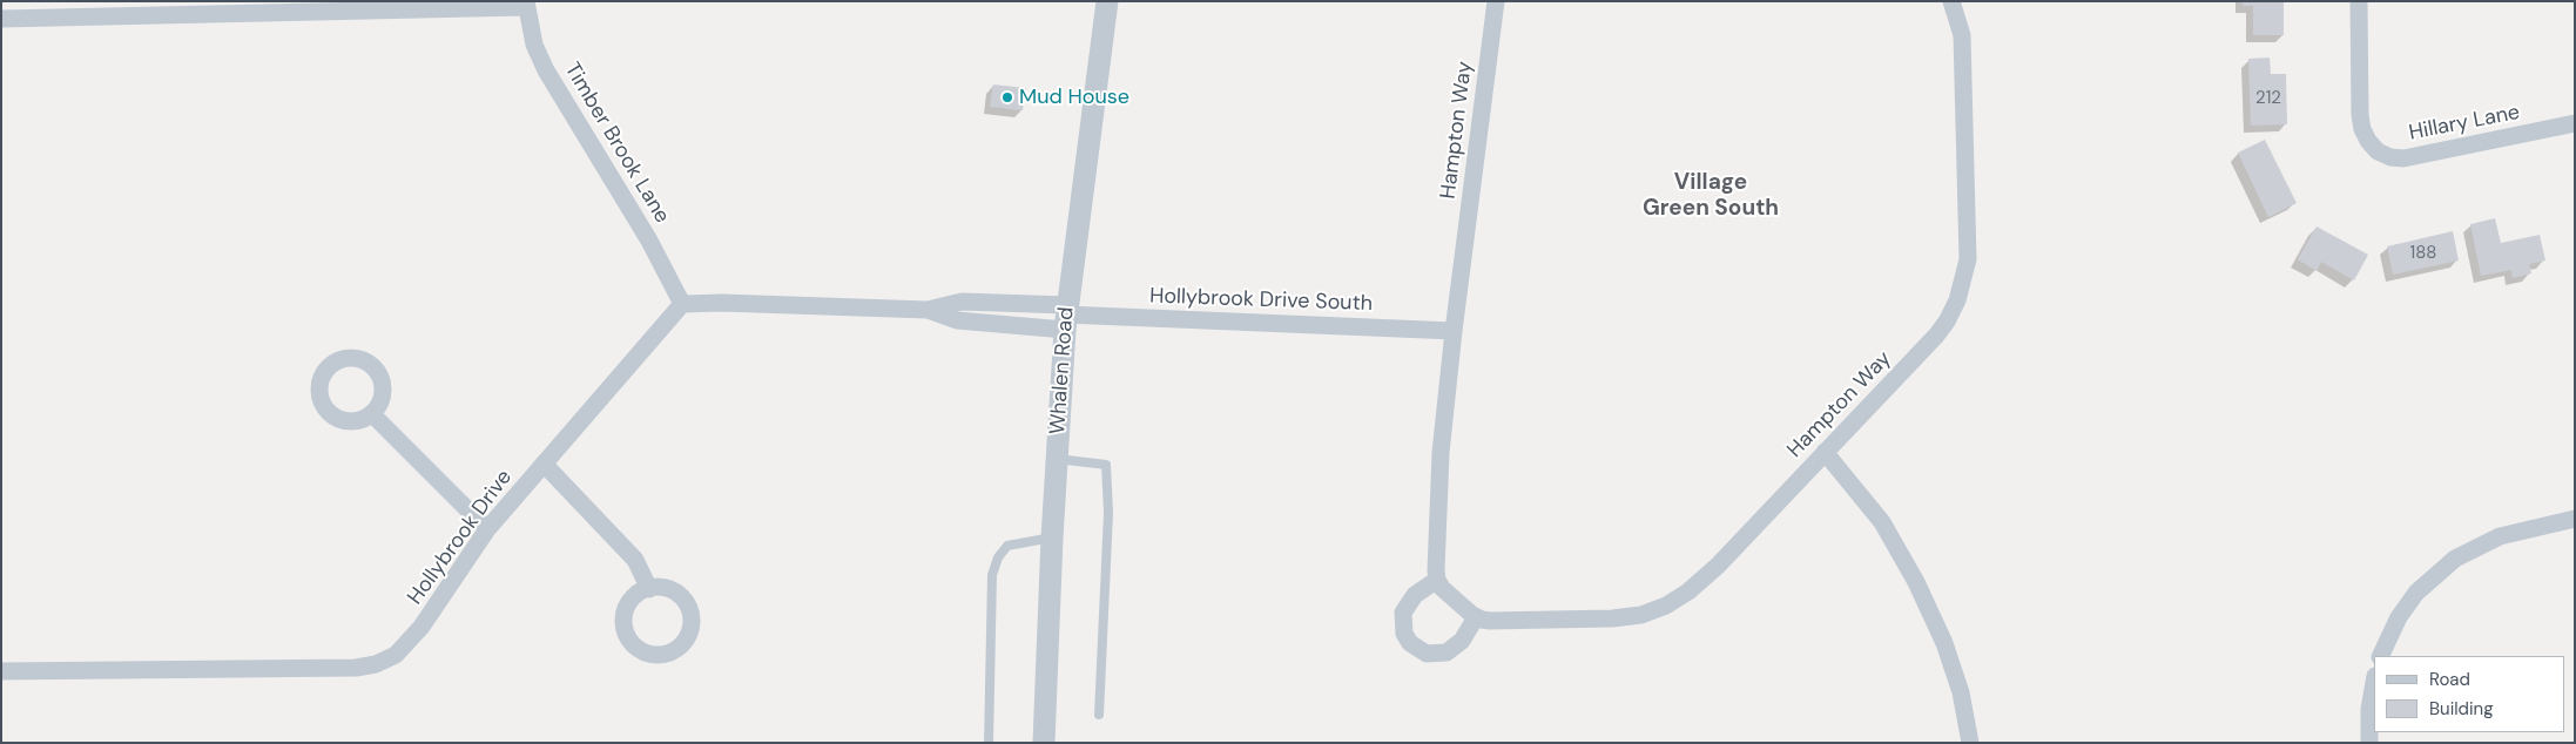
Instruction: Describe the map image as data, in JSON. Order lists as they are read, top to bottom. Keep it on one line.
{"streets":{"street":["Hillary Lane","Hampton Way","Timber Brook Lane","Hollybrook Drive South","Whalen Road","Hollybrook Drive"]},"crossings":[["Hampton Way","Hollybrook Drive South"],["Timber Brook Lane","Hollybrook Drive"],["Hollybrook Drive South","Whalen Road"]],"districts":["Village Green South"],"places":["Mud House"],"house_numbers":["212","188"],"legend":["Road","Building"]}
